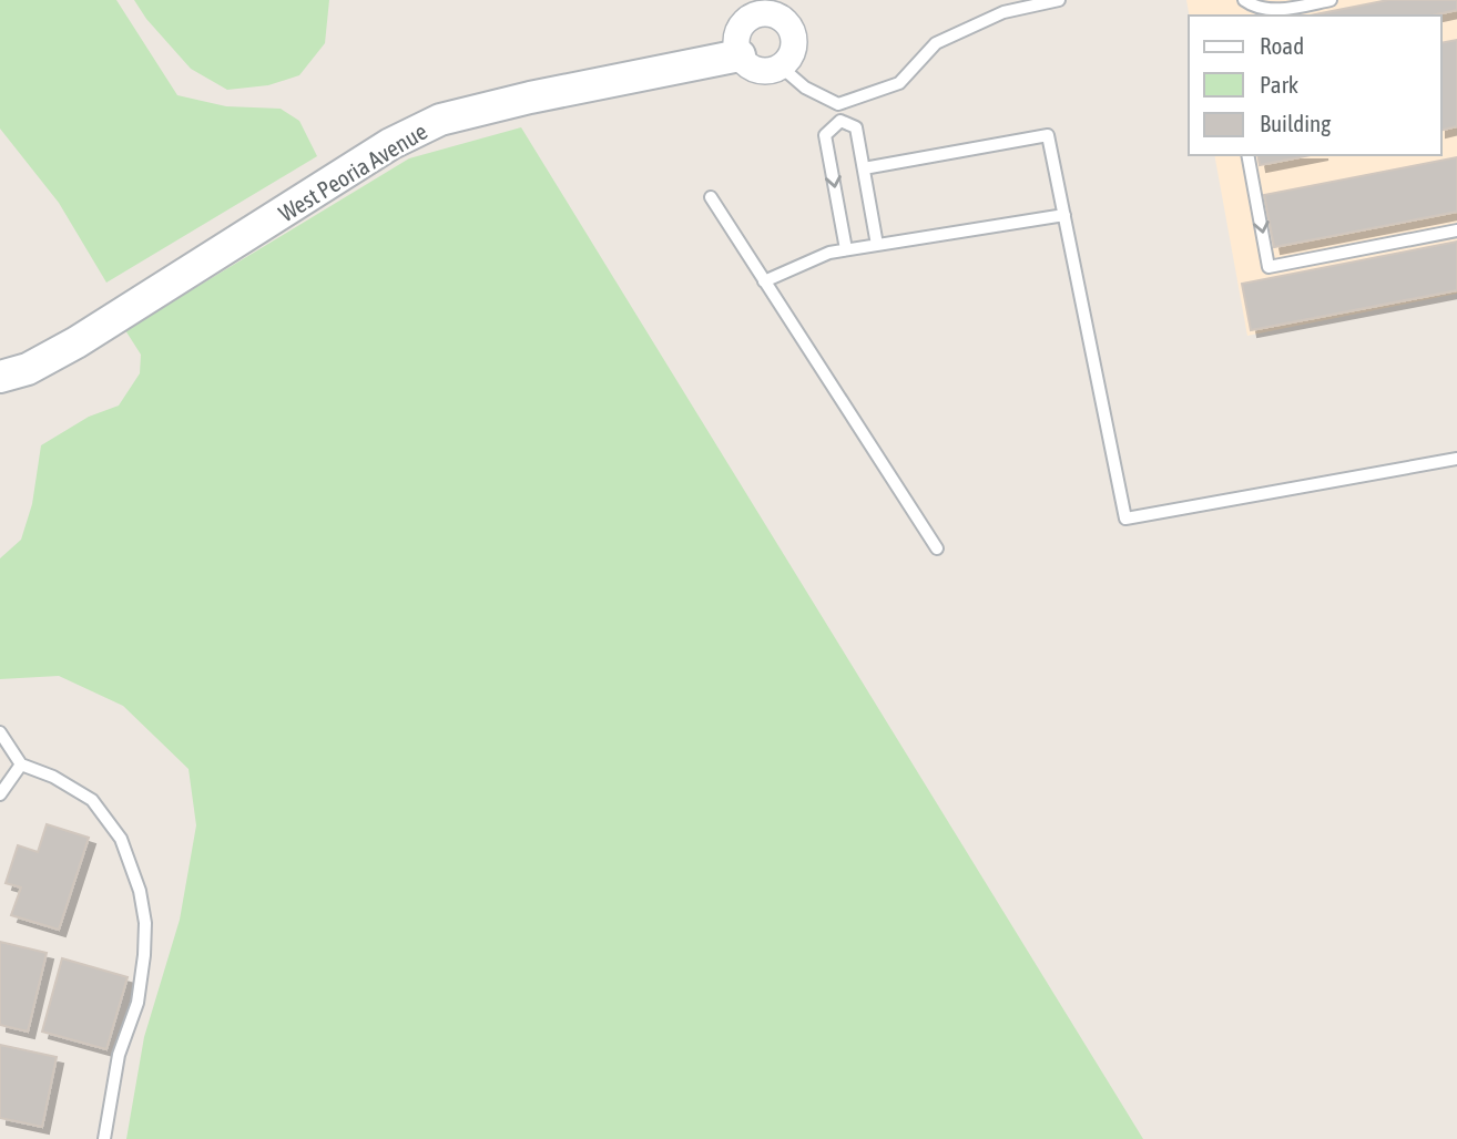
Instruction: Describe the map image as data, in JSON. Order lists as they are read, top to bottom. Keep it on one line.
{"streets":{"street":["West Peoria Avenue"]},"legend":["Road","Park","Building"]}
